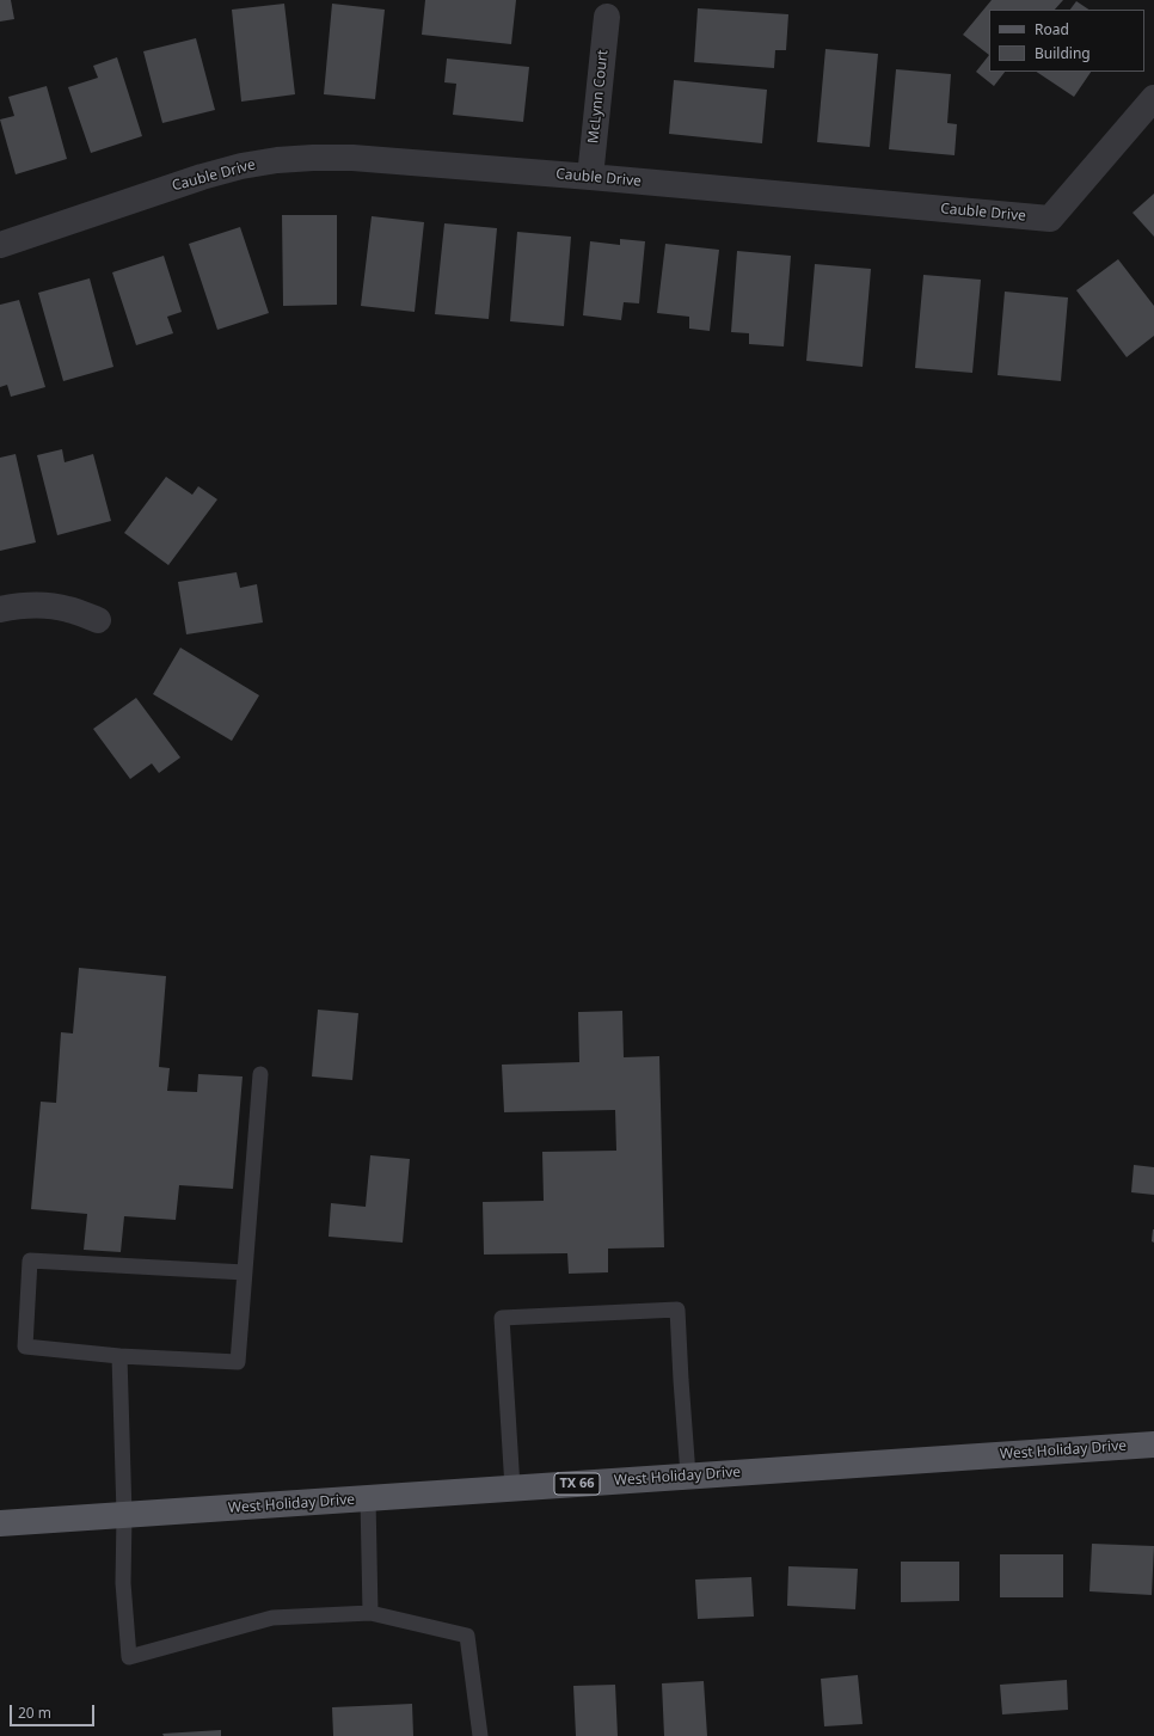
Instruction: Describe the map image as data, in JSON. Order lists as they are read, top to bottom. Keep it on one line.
{"streets":{"main road":["West Holiday Drive","TX 66"],"street":["McLynn Court","Cauble Drive"]},"crossings":[["McLynn Court","Cauble Drive"]],"legend":["Road","Building"],"scale_bar":"20 m"}
